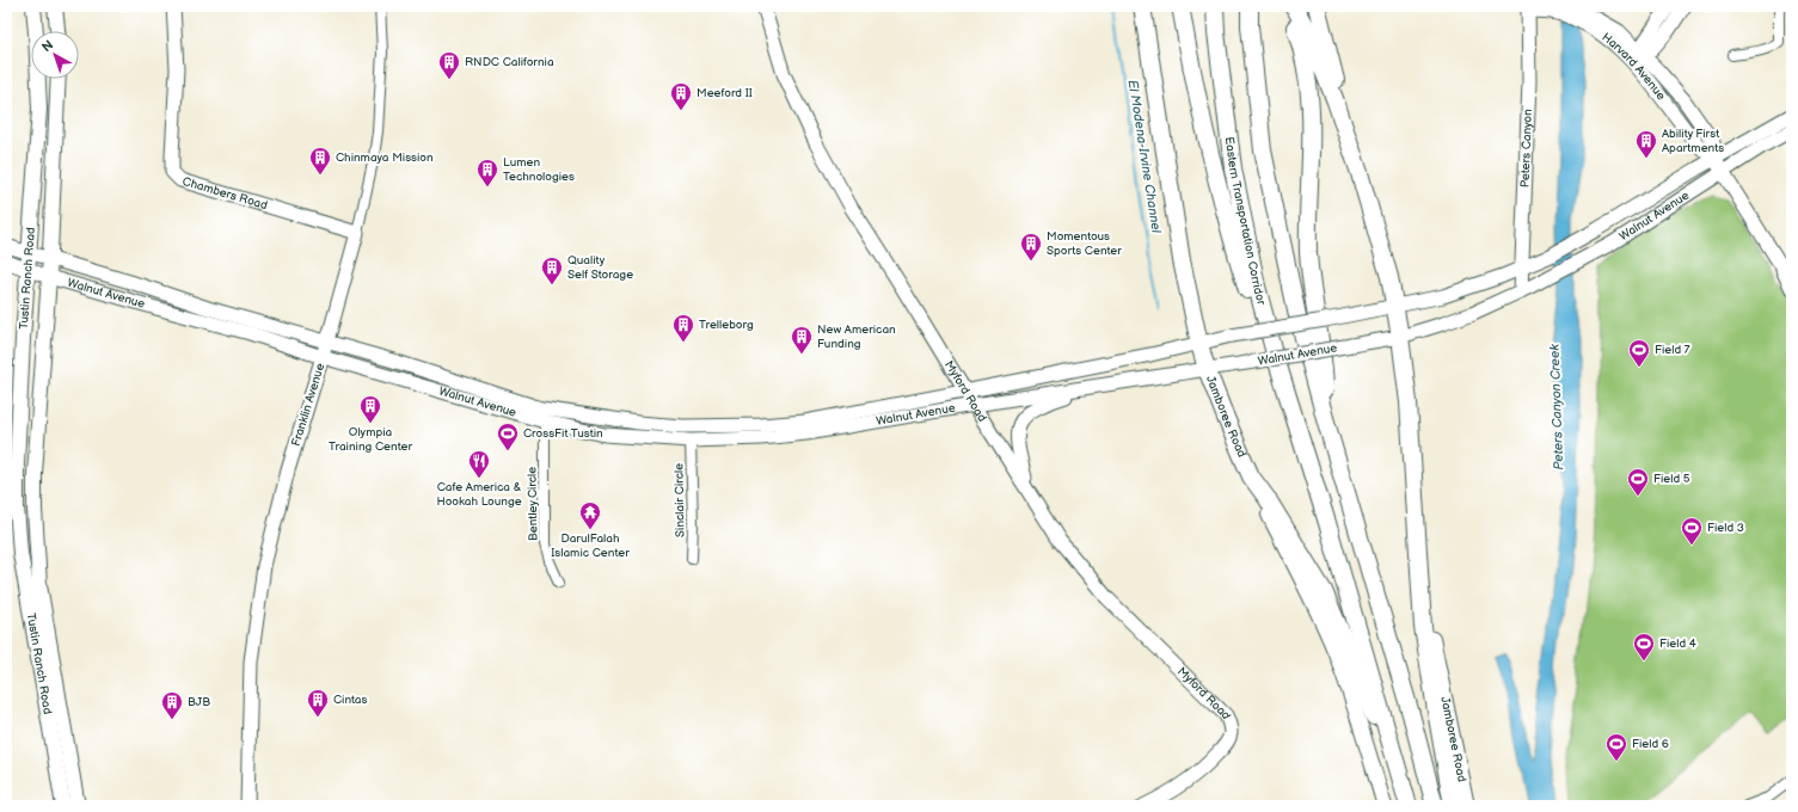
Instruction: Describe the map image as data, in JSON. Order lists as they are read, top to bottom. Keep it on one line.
{"streets":{"highway":["Eastern Transportation Corridor","Jamboree Road"],"main road":["Harvard Avenue","Peters Canyon","Chambers Road","Walnut Avenue","Tustin Ranch Road","Myford Road","Franklin Avenue"],"street":["Sinclair Circle","Bentley Circle"]},"crossings":[["Harvard Avenue","Peters Canyon"],["Harvard Avenue","Walnut Avenue"],["Peters Canyon","Walnut Avenue"],["Chambers Road","Franklin Avenue"],["Walnut Avenue","Tustin Ranch Road"],["Walnut Avenue","Myford Road"],["Walnut Avenue","Franklin Avenue"],["Walnut Avenue","Jamboree Road"],["Walnut Avenue","Sinclair Circle"],["Walnut Avenue","Bentley Circle"]],"water":["El Modena-Irvine Channel","Peters Canyon Creek"],"places":{"building":["RNDC California","Meeford II","Ability First Apartments","Chinmaya Mission","Lumen Technologies","Momentous Sports Center","Quality Self Storage","Trelleborg","New American Funding","Olympia Training Center","Cintas","BJB"],"sports":["Field 7","CrossFit Tustin","Field 5","Field 3","Field 4","Field 6"],"restaurant":["Cafe America & Hookah Lounge"],"temple":["DarulFalah Islamic Center"]},"north":"top left"}
